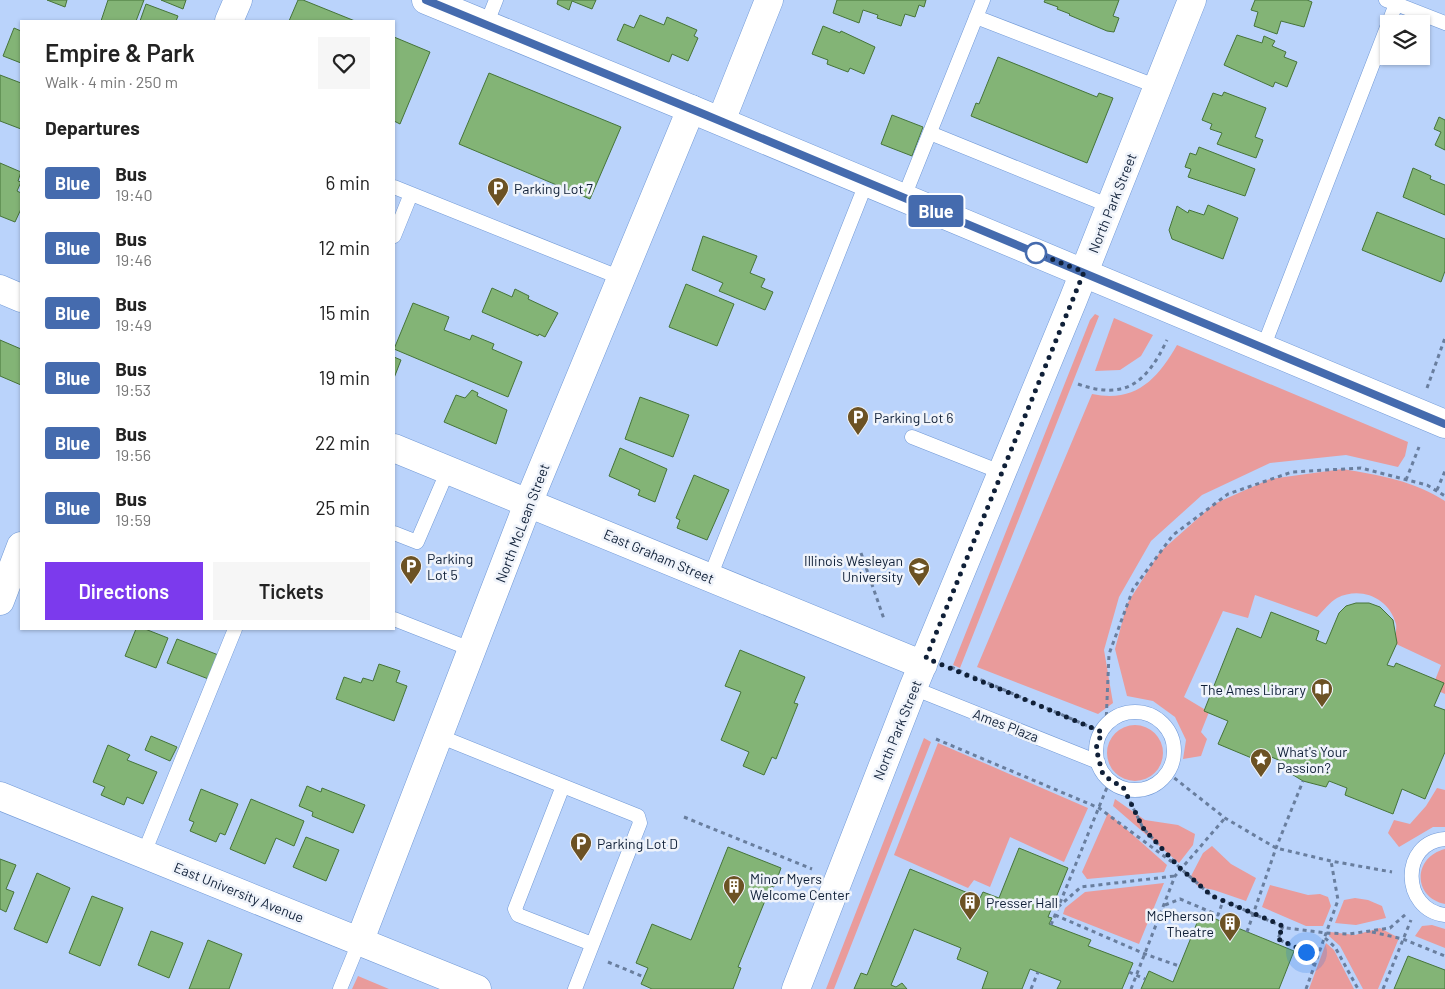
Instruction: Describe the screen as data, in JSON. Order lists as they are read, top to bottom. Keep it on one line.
{"streets":{"street":["North Park Street","North McLean Street","East Graham Street","East University Avenue"],"lane":["Ames Plaza"]},"crossings":[["North Park Street","East Graham Street"],["North Park Street","Ames Plaza"],["North McLean Street","East Graham Street"],["North McLean Street","East University Avenue"],["East Graham Street","Ames Plaza"]],"places":{"parking":["Parking Lot 7","Parking Lot 6","Parking Lot 5","Parking Lot D"],"school or university":["Illinois Wesleyan University"],"library":["The Ames Library"],"place":["What's Your Passion?"],"building":["Minor Myers Welcome Center","Presser Hall","McPherson Theatre"]},"lines":["bus line Blue"],"page":{"on_map":"Blue","heading":[["Empire & Park","Walk · 4 min · 250 m"],"Departures"],"list":[{"mark":"Blue","name":"Bus","note":"19:40","value":"6 min"},{"mark":"Blue","name":"Bus","note":"19:46","value":"12 min"},{"mark":"Blue","name":"Bus","note":"19:49","value":"15 min"},{"mark":"Blue","name":"Bus","note":"19:53","value":"19 min"},{"mark":"Blue","name":"Bus","note":"19:56","value":"22 min"},{"mark":"Blue","name":"Bus","note":"19:59","value":"25 min"}],"buttons":["Directions","Tickets"]}}
